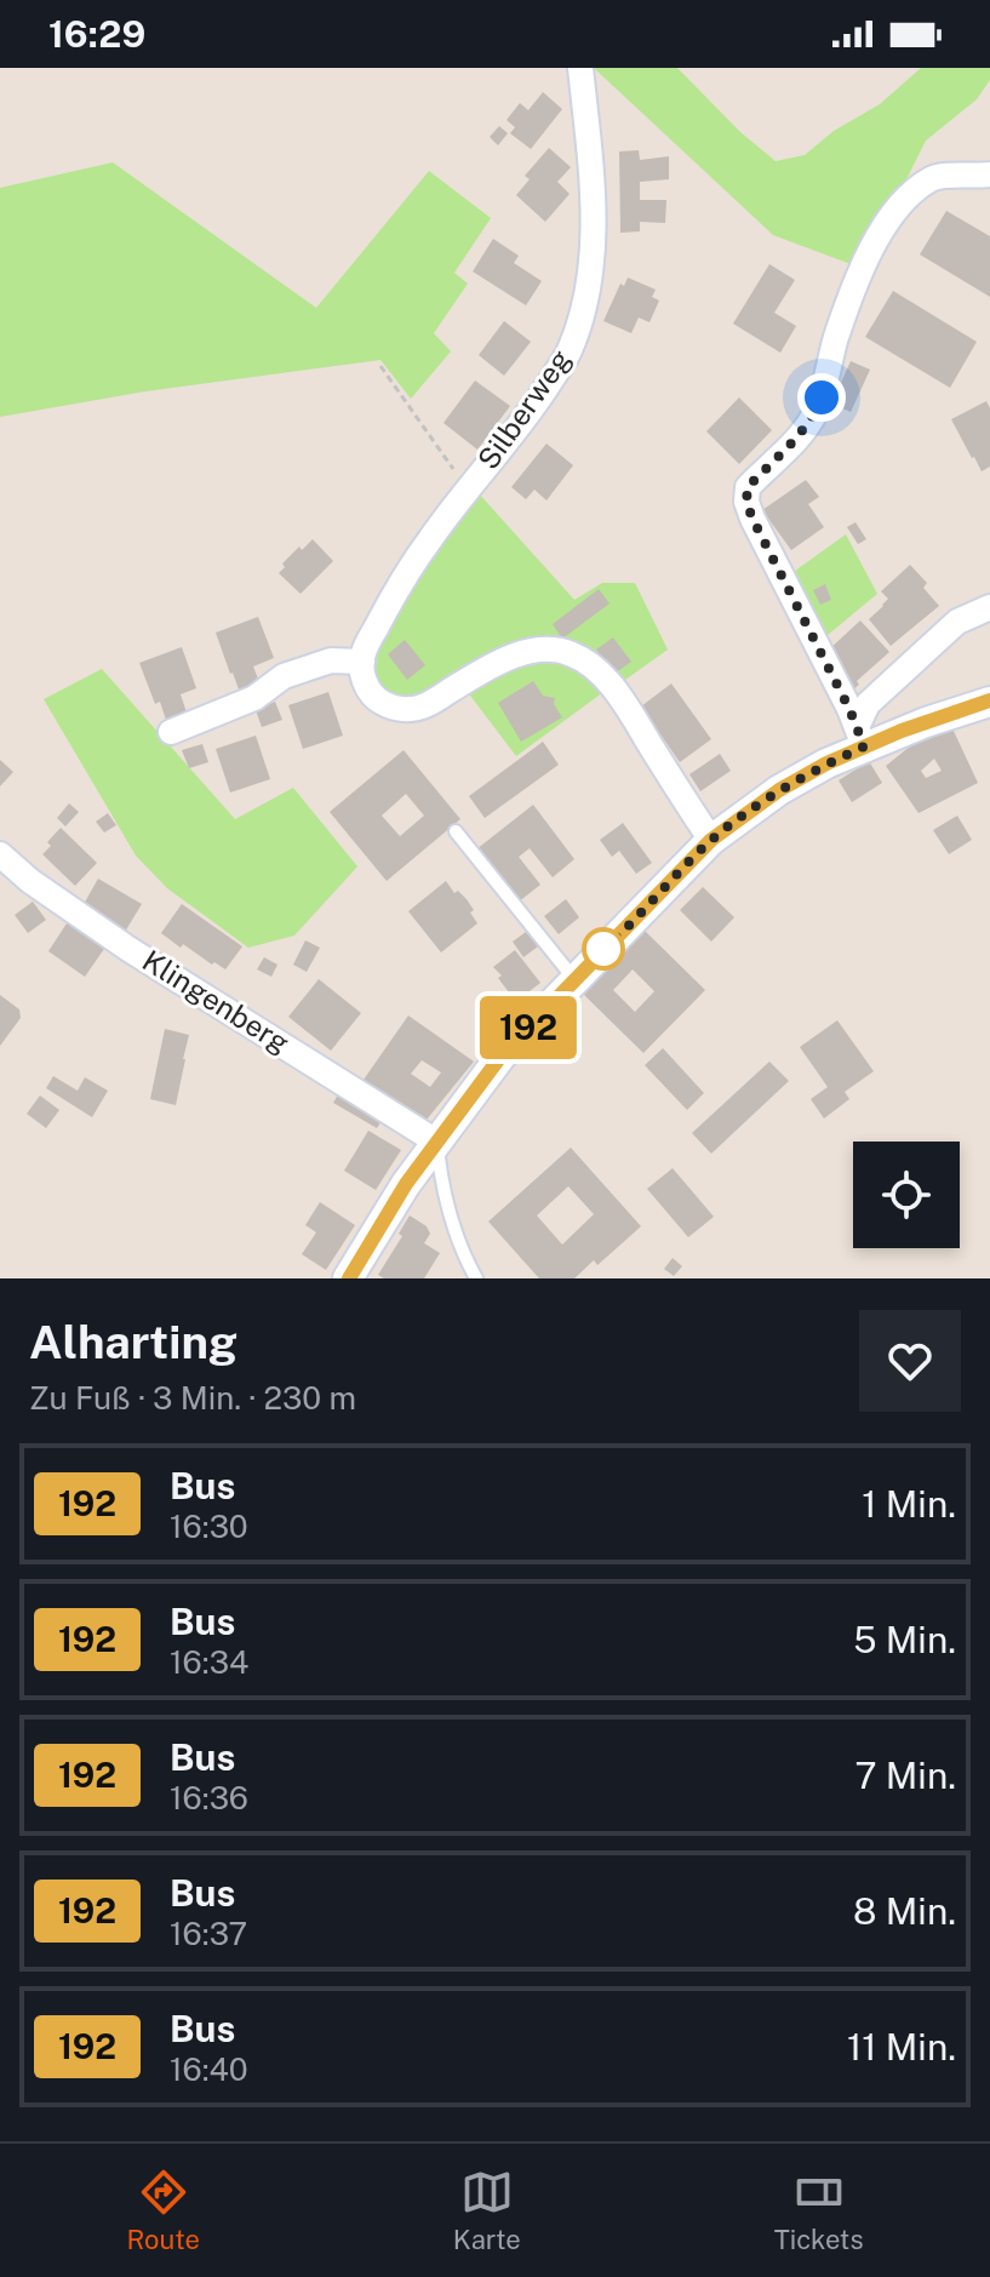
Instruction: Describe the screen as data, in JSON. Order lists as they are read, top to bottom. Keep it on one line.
{"streets":{"street":["Silberweg","Klingenberg"]},"lines":["bus line 192"],"page":{"status":"16:29","on_map":"192","heading":["Alharting","Zu Fuß · 3 Min. · 230 m"],"list":[{"mark":"192","name":"Bus","note":"16:30","value":"1 Min."},{"mark":"192","name":"Bus","note":"16:34","value":"5 Min."},{"mark":"192","name":"Bus","note":"16:36","value":"7 Min."},{"mark":"192","name":"Bus","note":"16:37","value":"8 Min."},{"mark":"192","name":"Bus","note":"16:40","value":"11 Min."}],"tabs":["Route","Karte","Tickets"]}}
